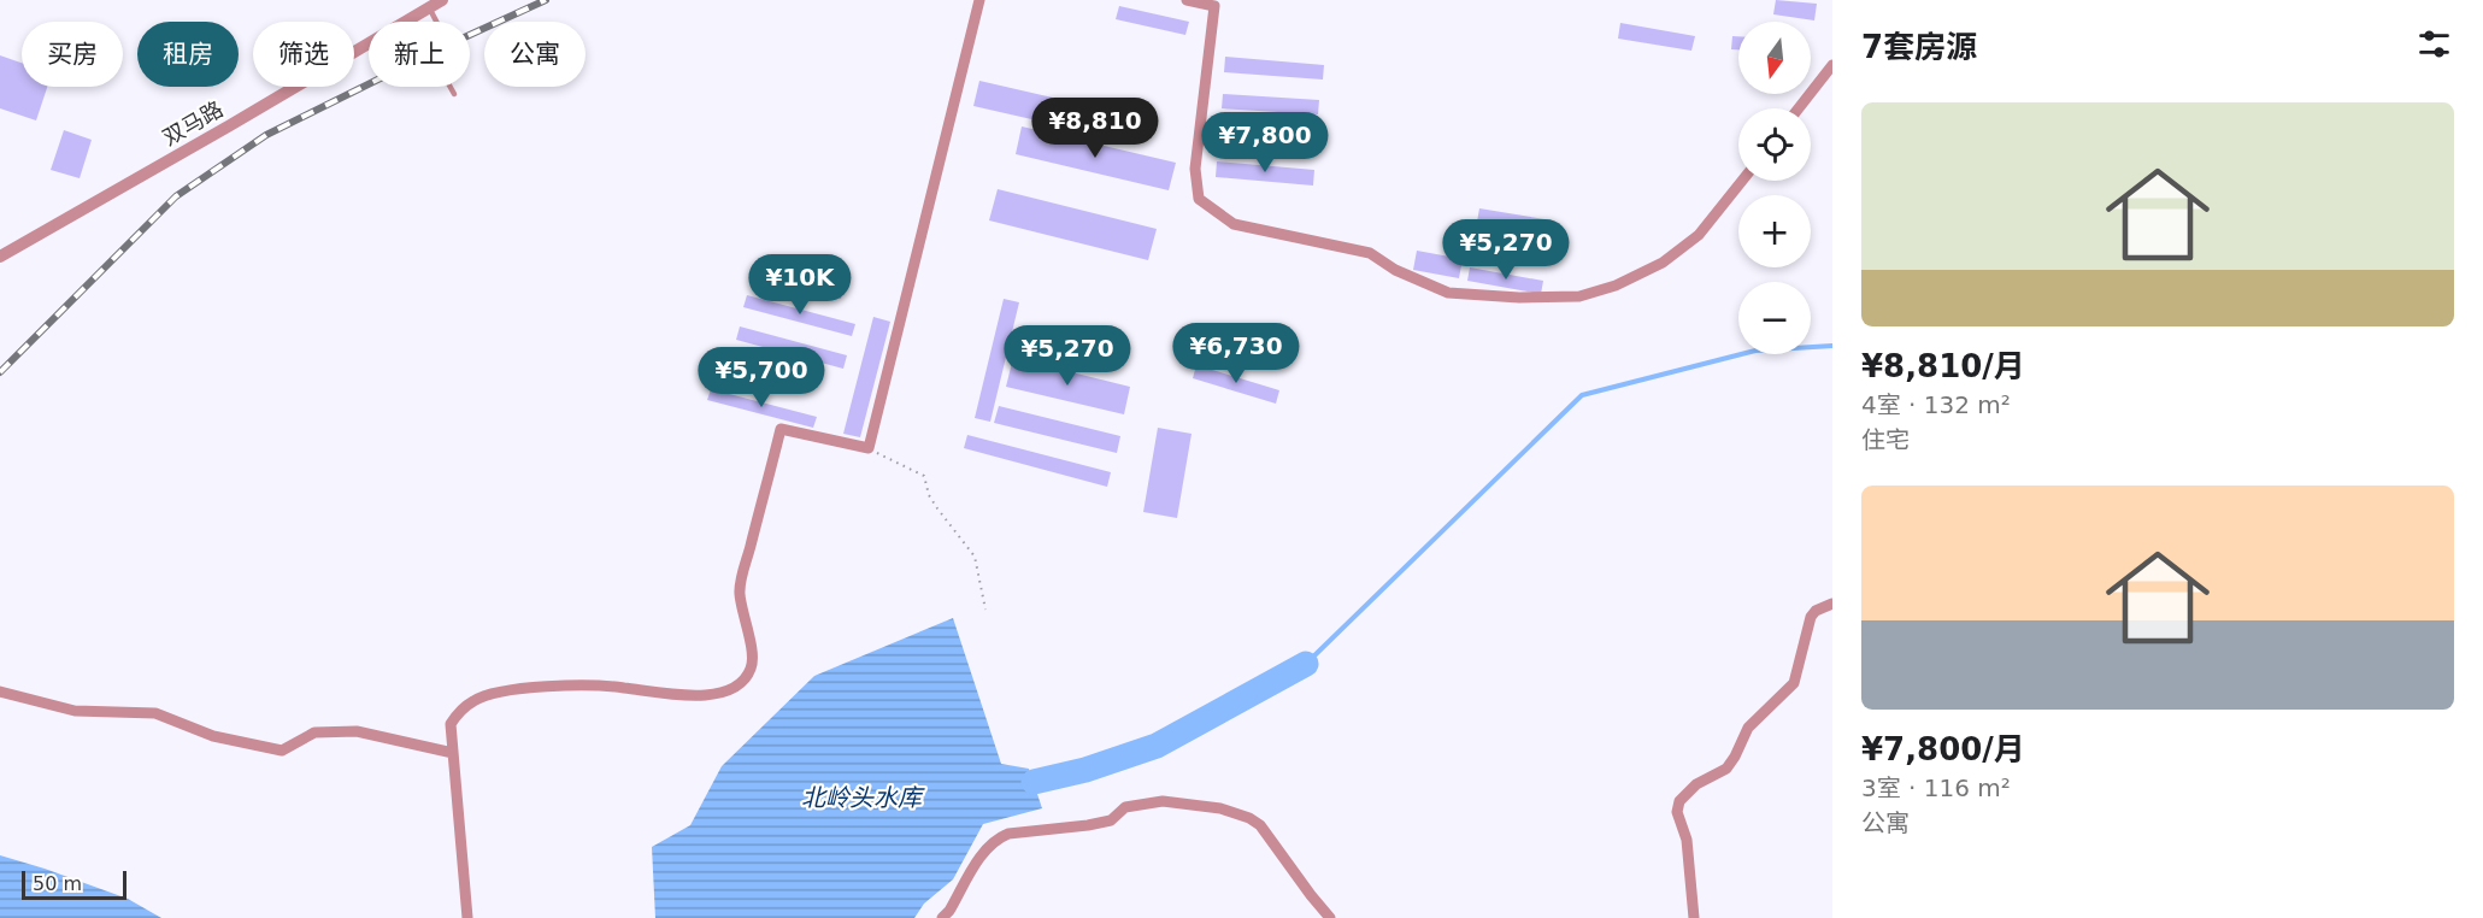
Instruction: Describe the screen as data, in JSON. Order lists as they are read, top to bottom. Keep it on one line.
{"streets":{"street":["双马路"]},"water":["北岭头水库"],"scale_bar":"50 m","north":"bottom","page":{"heading":"7套房源","map_buttons":["+","−"],"chip":["买房","租房","筛选","新上","公寓"],"list":[{"name":"¥8,810/月","note":"4室 · 132 m² · 住宅"},{"name":"¥7,800/月","note":"3室 · 116 m² · 公寓"}],"price":["¥8,810","¥7,800","¥5,270","¥10K","¥6,730","¥5,270","¥5,700"],"scale":"50 m"}}
